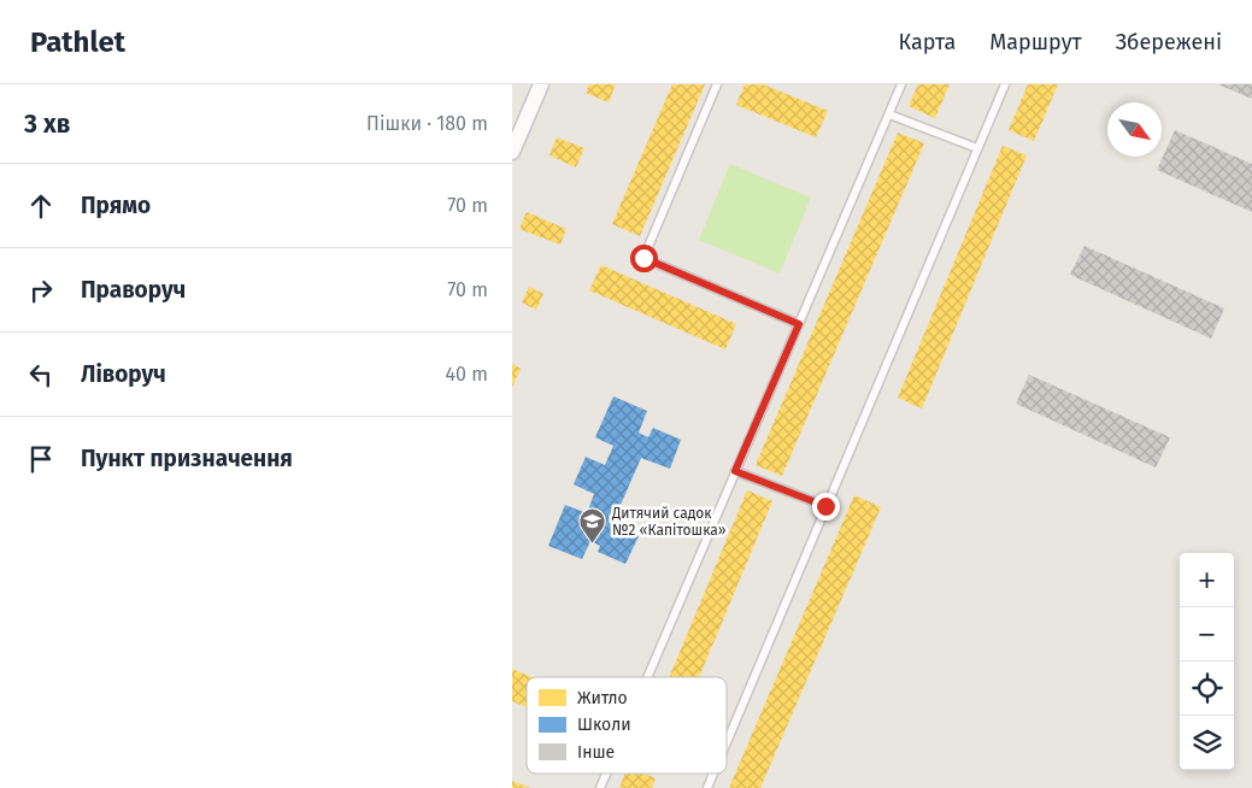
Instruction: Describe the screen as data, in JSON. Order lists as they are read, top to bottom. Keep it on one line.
{"places":{"school or university":["Дитячий садок №2 «Капітошка»"]},"legend":["Житло","Школи","Інше"],"north":"bottom right","page":{"header":"Pathlet","nav":["Карта","Маршрут","Збережені"],"heading":["3 хв","Пішки · 180 m"],"list":[["Прямо","70 m"],["Праворуч","70 m"],["Ліворуч","40 m"],"Пункт призначення"],"map_buttons":["+","−"]}}
